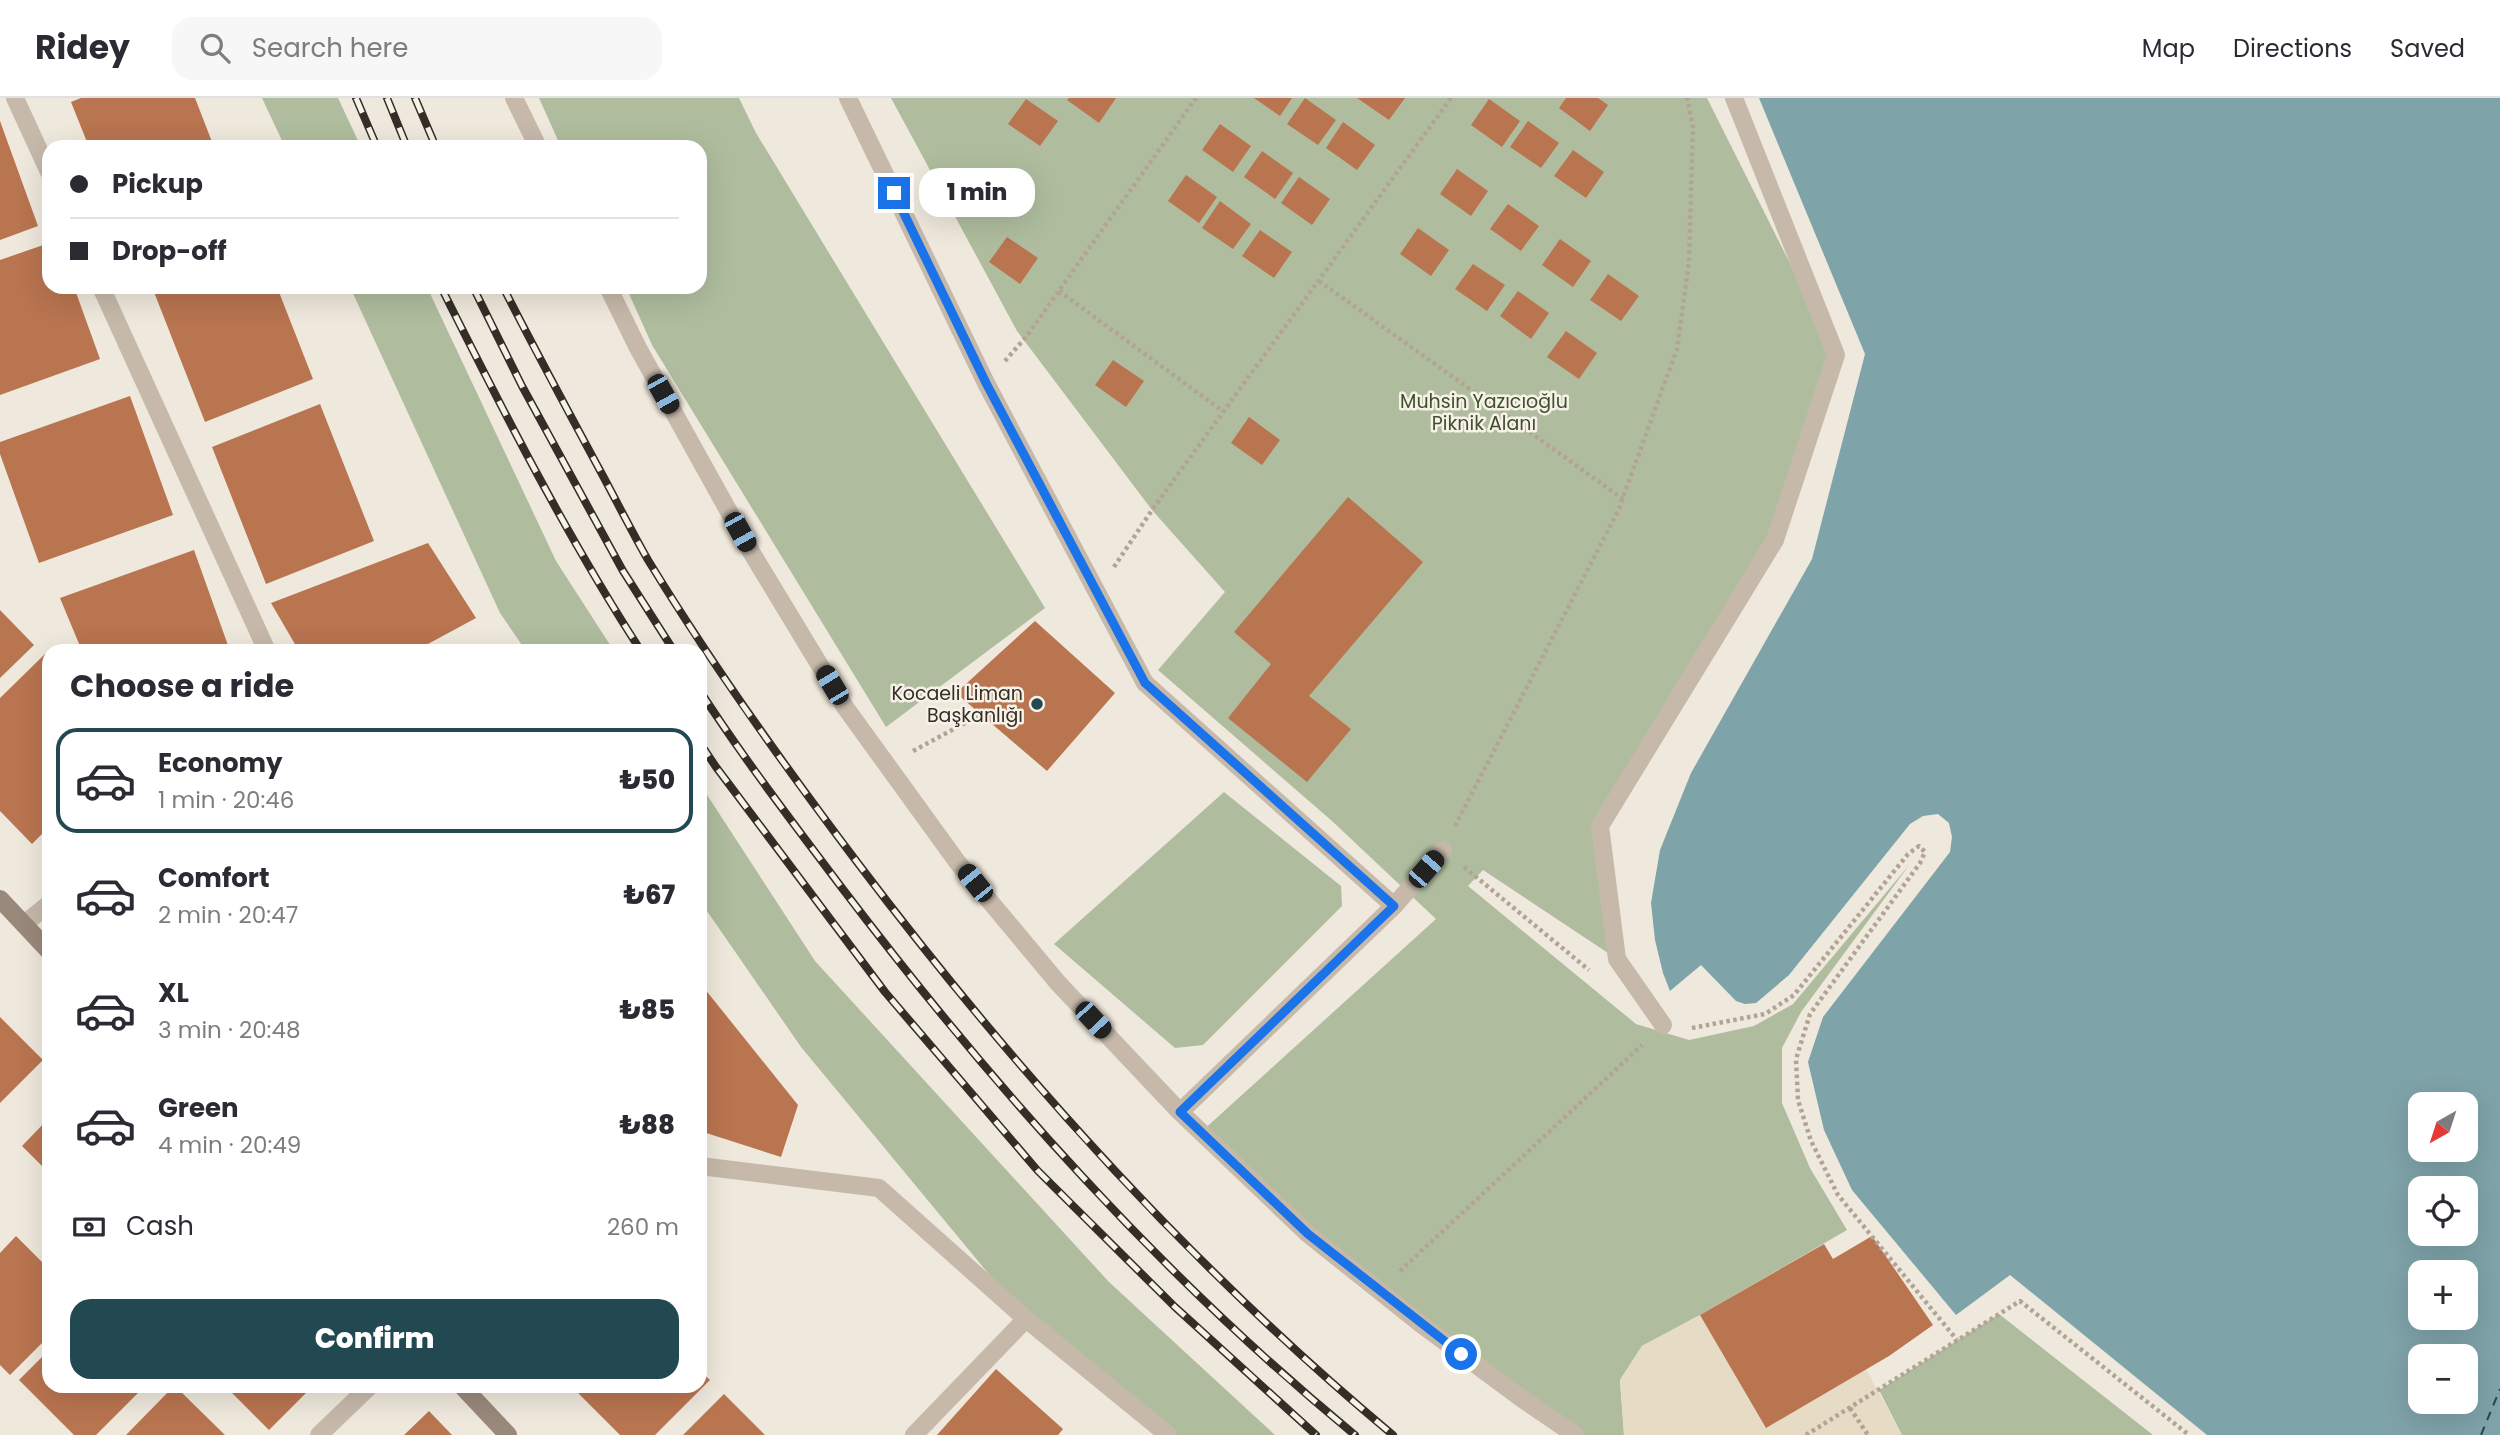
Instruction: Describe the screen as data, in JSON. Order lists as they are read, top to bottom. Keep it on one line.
{"parks":["Muhsin Yazıcıoğlu Piknik Alanı"],"places":["Kocaeli Liman Başkanlığı"],"north":"bottom left","page":{"header":"Ridey","search":"Search here","nav":["Map","Directions","Saved"],"banner":["Pickup","Drop-off"],"bubble":"1 min","heading":"Choose a ride","list":[{"name":"Economy","note":"1 min · 20:46","value":"₺50"},{"name":"Comfort","note":"2 min · 20:47","value":"₺67"},{"name":"XL","note":"3 min · 20:48","value":"₺85"},{"name":"Green","note":"4 min · 20:49","value":"₺88"}],"map_buttons":["+","−"],"pay":["Cash","260 m"],"buttons":"Confirm"}}
